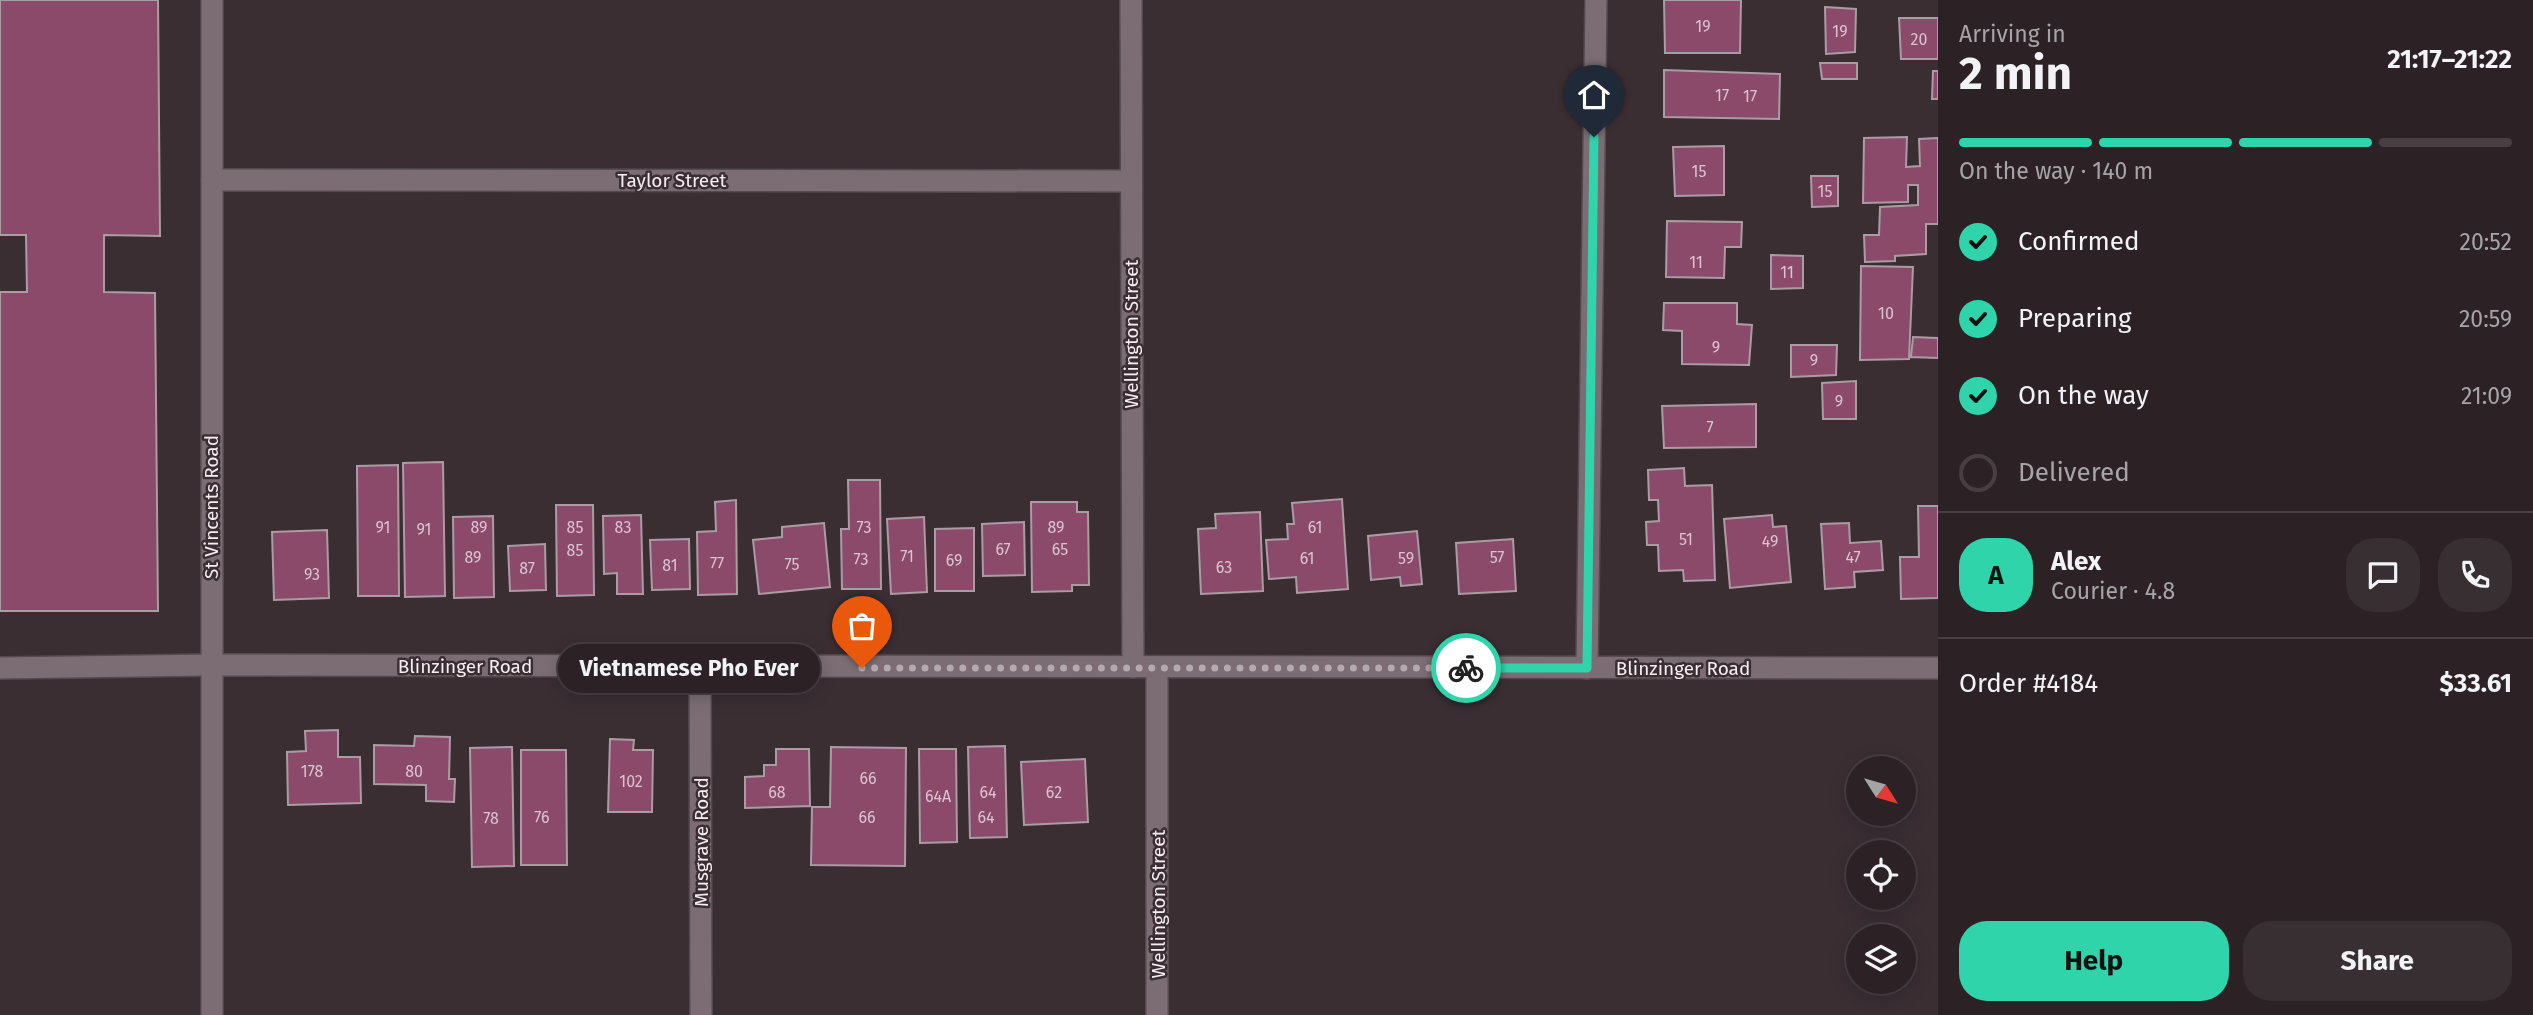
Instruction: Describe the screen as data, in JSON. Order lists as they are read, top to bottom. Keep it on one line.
{"streets":{"street":["Taylor Street","Wellington Street","St Vincents Road","Blinzinger Road","Musgrave Road"]},"crossings":[["Taylor Street","Wellington Street"],["Taylor Street","St Vincents Road"],["Wellington Street","Blinzinger Road"],["St Vincents Road","Blinzinger Road"],["Blinzinger Road","Musgrave Road"]],"places":["Vietnamese Pho Ever"],"house_numbers":["19","19","20","17","17","15","15","11","11","10","9","9","9","7","91","89","85","83","73","89","61","91","51","49","67","65","85","71","89","57","47","61","59","73","69","77","75","81","63","87","93","178","80","66","102","68","64","62","64A","76","66","64","78"],"north":"bottom right","page":{"heading":["2 min","Arriving in","21:17–21:22"],"panel":["Alex","Courier · 4.8","Order #4184","$33.61"],"bar":"On the way · 140 m","list":[["Confirmed","20:52"],["Preparing","20:59"],["On the way","21:09"],"Delivered"],"round":"A","bubble":"Vietnamese Pho Ever","buttons":["Help","Share"]}}
